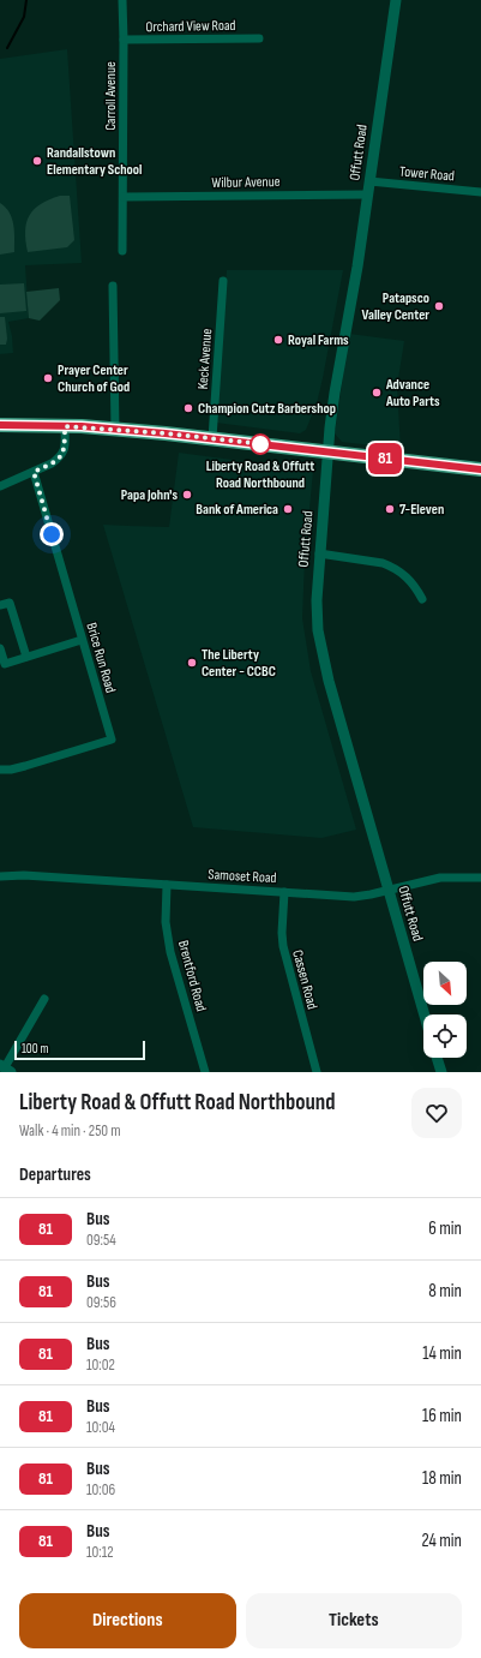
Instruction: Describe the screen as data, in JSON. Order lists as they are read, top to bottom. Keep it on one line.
{"streets":{"street":["Orchard View Road","Carroll Avenue","Offutt Road","Tower Road","Wilbur Avenue","Keck Avenue","Brice Run Road","Samoset Road","Brentford Road","Cassen Road"]},"crossings":[["Orchard View Road","Carroll Avenue"],["Carroll Avenue","Wilbur Avenue"],["Offutt Road","Tower Road"],["Offutt Road","Wilbur Avenue"],["Offutt Road","Samoset Road"],["Samoset Road","Brentford Road"],["Samoset Road","Cassen Road"]],"places":["Randallstown Elementary School","Patapsco Valley Center","Royal Farms","Prayer Center Church of God","Advance Auto Parts","Champion Cutz Barbershop","Liberty Road & Offutt Road Northbound","Papa John's","Bank of America","7-Eleven","The Liberty Center - CCBC"],"lines":["bus line 81"],"scale_bar":"100 m","north":"bottom right","page":{"on_map":"81","scale":"100 m","heading":[["Liberty Road & Offutt Road Northbound","Walk · 4 min · 250 m"],"Departures"],"list":[{"mark":"81","name":"Bus","note":"09:54","value":"6 min"},{"mark":"81","name":"Bus","note":"09:56","value":"8 min"},{"mark":"81","name":"Bus","note":"10:02","value":"14 min"},{"mark":"81","name":"Bus","note":"10:04","value":"16 min"},{"mark":"81","name":"Bus","note":"10:06","value":"18 min"},{"mark":"81","name":"Bus","note":"10:12","value":"24 min"}],"buttons":["Directions","Tickets"]}}
